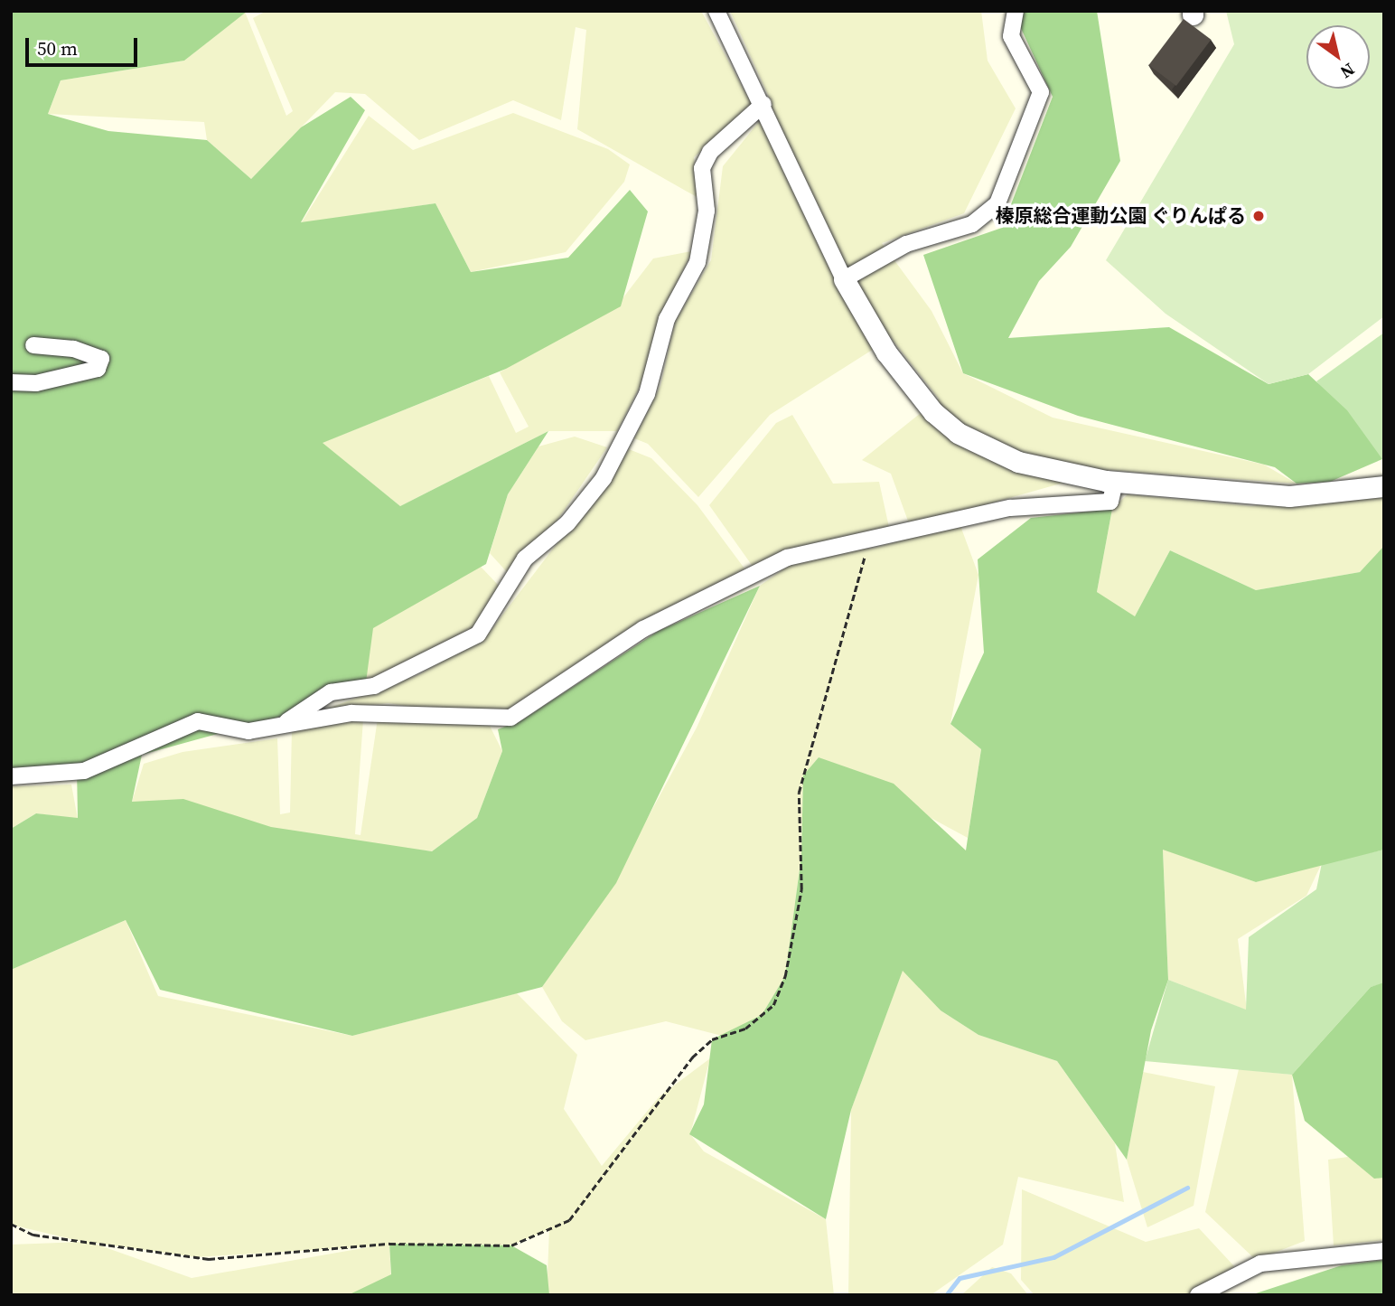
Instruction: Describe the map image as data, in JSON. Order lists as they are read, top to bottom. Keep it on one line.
{"places":["榛原総合運動公園 ぐりんぱる"],"scale_bar":"50 m","north":"bottom right"}
